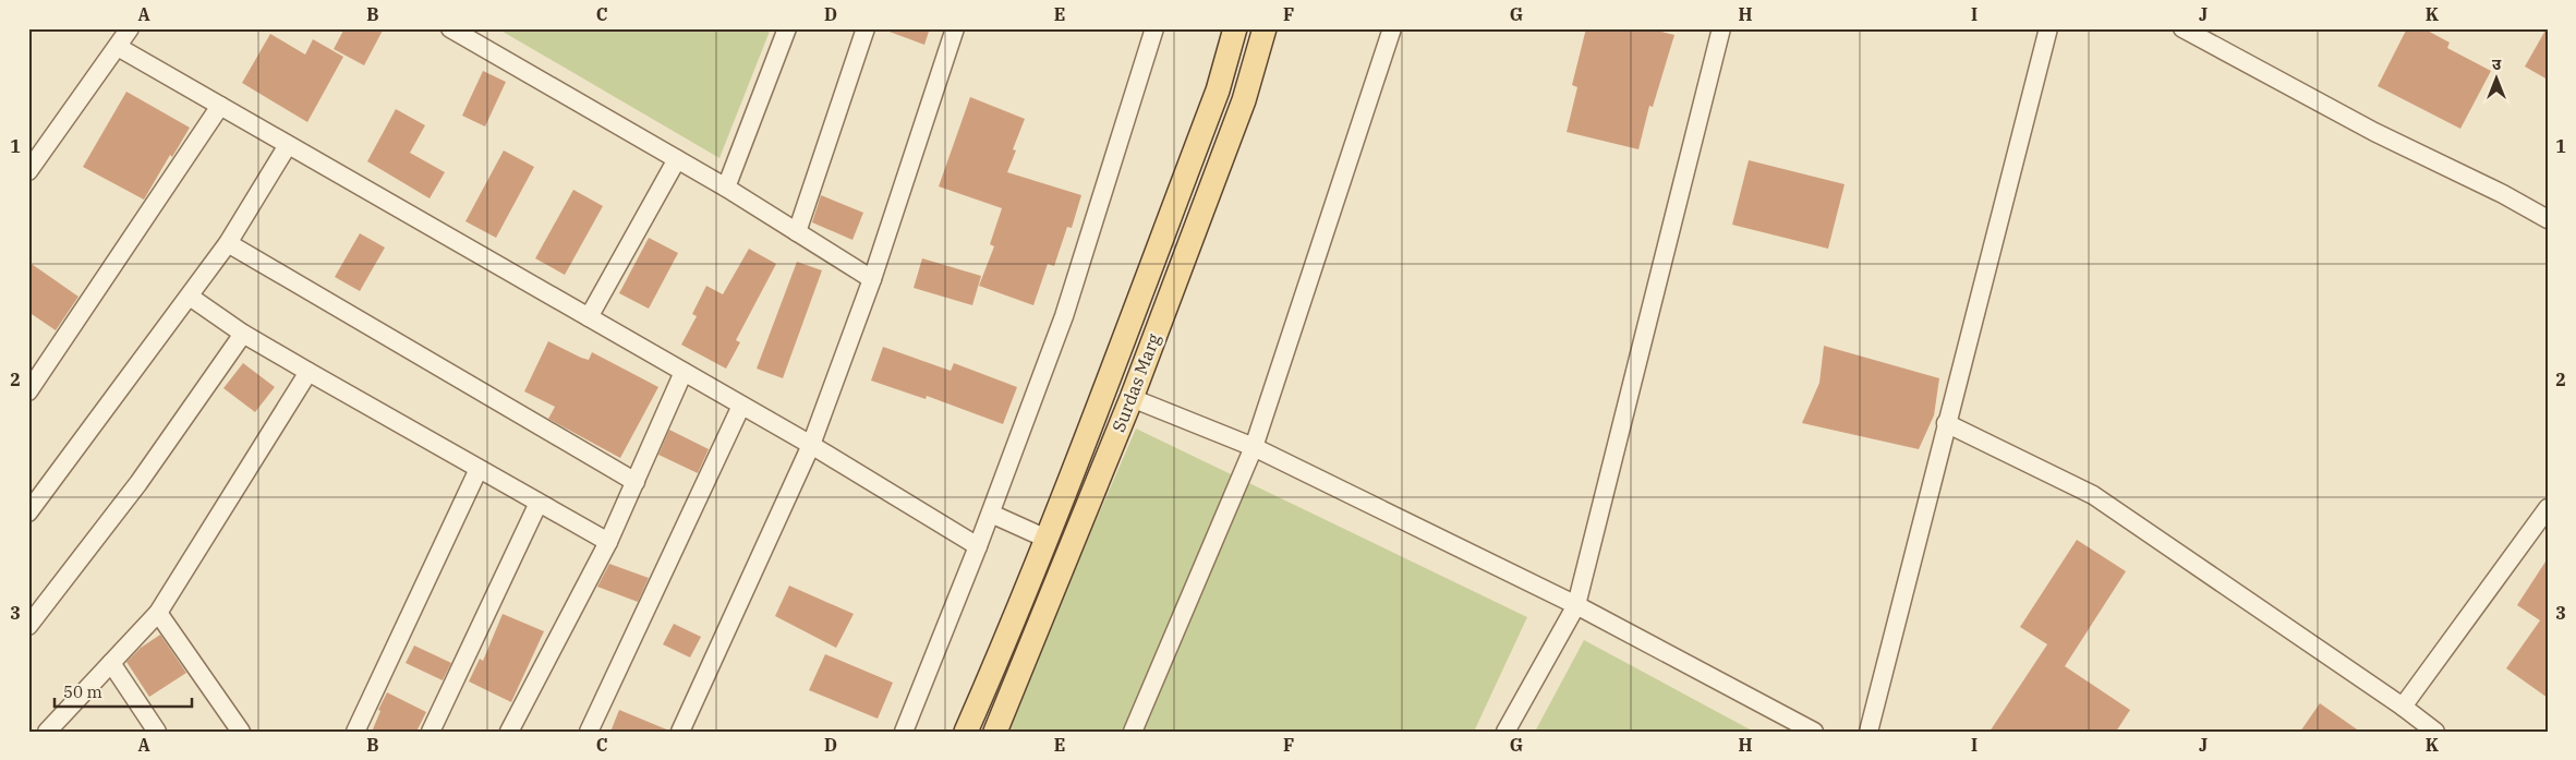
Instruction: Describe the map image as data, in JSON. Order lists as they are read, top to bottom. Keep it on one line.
{"streets":{"main road":["Surdas Marg"]},"scale_bar":"50 m","north":"top","grid":{"columns":["A","B","C","D","E","F","G","H","I","J","K"],"rows":["1","2","3"]}}
